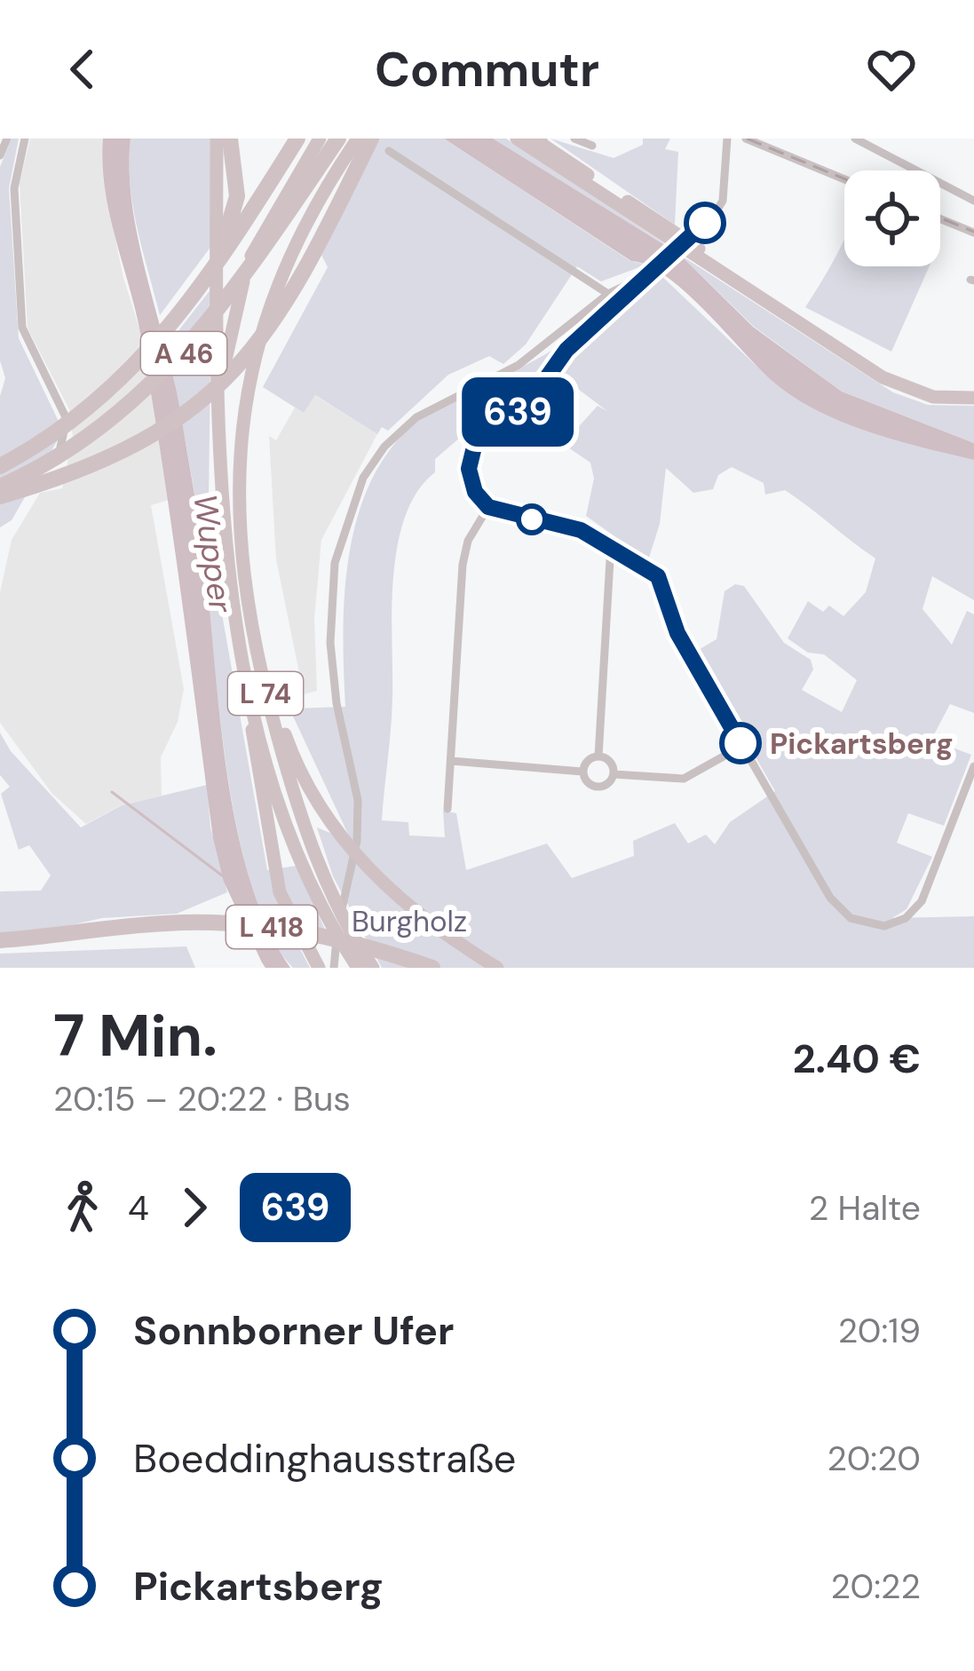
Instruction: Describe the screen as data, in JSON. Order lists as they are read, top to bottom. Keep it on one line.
{"streets":{"highway":["A 46","L 418"],"main road":["L 74"]},"crossings":[["L 74","L 418"]],"water":["Wupper"],"parks":["Burgholz"],"places":["Pickartsberg"],"lines":["bus line 639"],"page":{"header":"Commutr","on_map":"639","heading":["7 Min.","20:15 – 20:22 · Bus","2.40 €"],"legs":["4","639","2 Halte"],"list":[{"name":"Sonnborner Ufer","value":"20:19"},{"name":"Boeddinghausstraße","value":"20:20"},{"name":"Pickartsberg","value":"20:22"}]}}
